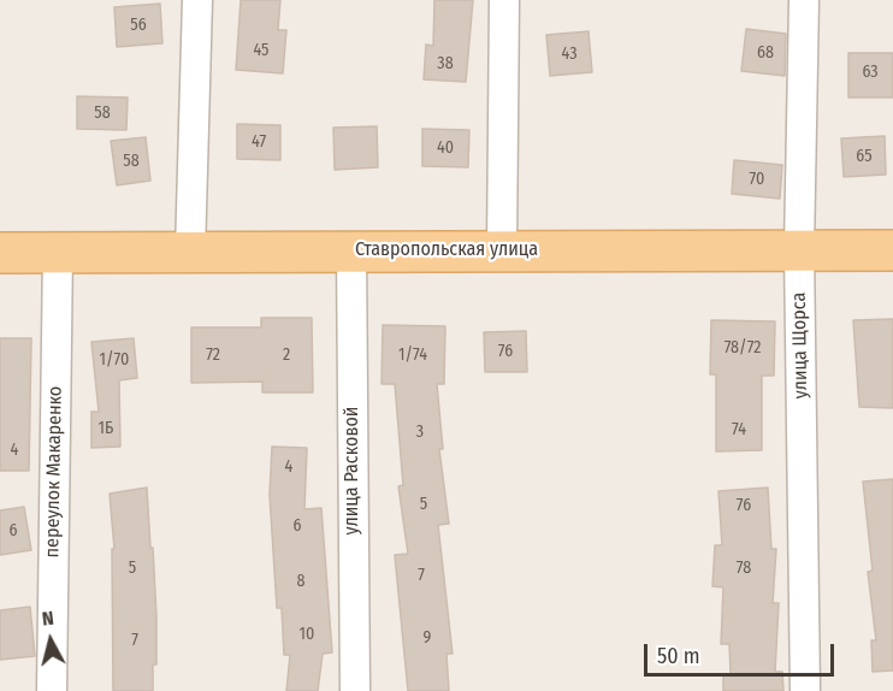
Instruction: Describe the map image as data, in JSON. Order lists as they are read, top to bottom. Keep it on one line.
{"streets":{"main road":["Ставропольская улица"],"street":["улица Щорса","улица Расковой","переулок Макаренко"]},"crossings":[["Ставропольская улица","улица Щорса"],["Ставропольская улица","улица Расковой"],["Ставропольская улица","переулок Макаренко"]],"house_numbers":["56","45","68","43","38","63","58","47","40","65","58","70","78/72","76","72","2","1/74","1/70","1Б","74","3","4","4","5","76","6","6","5","78","7","8","10","9","7"],"scale_bar":"50 m","north":"top"}
